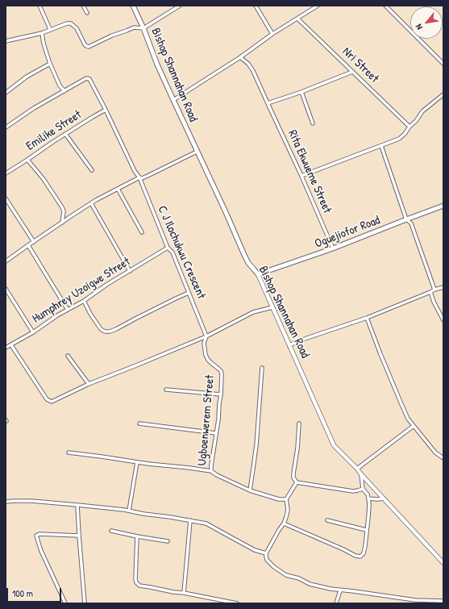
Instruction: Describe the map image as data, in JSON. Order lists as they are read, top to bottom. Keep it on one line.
{"streets":{"main road":["Bishop Shannahan Road","Oguejiofor Road"],"street":["Nri Street","Emilike Street","Rita Ekwueme Street","C J Ilochukwu Crescent","Humphrey Uzoigwe Street","Ugboenwerem Street"]},"crossings":[["Bishop Shannahan Road","Oguejiofor Road"],["Emilike Street","C J Ilochukwu Crescent"],["Rita Ekwueme Street","Oguejiofor Road"],["C J Ilochukwu Crescent","Humphrey Uzoigwe Street"],["C J Ilochukwu Crescent","Ugboenwerem Street"]],"scale_bar":"100 m","north":"bottom left"}
